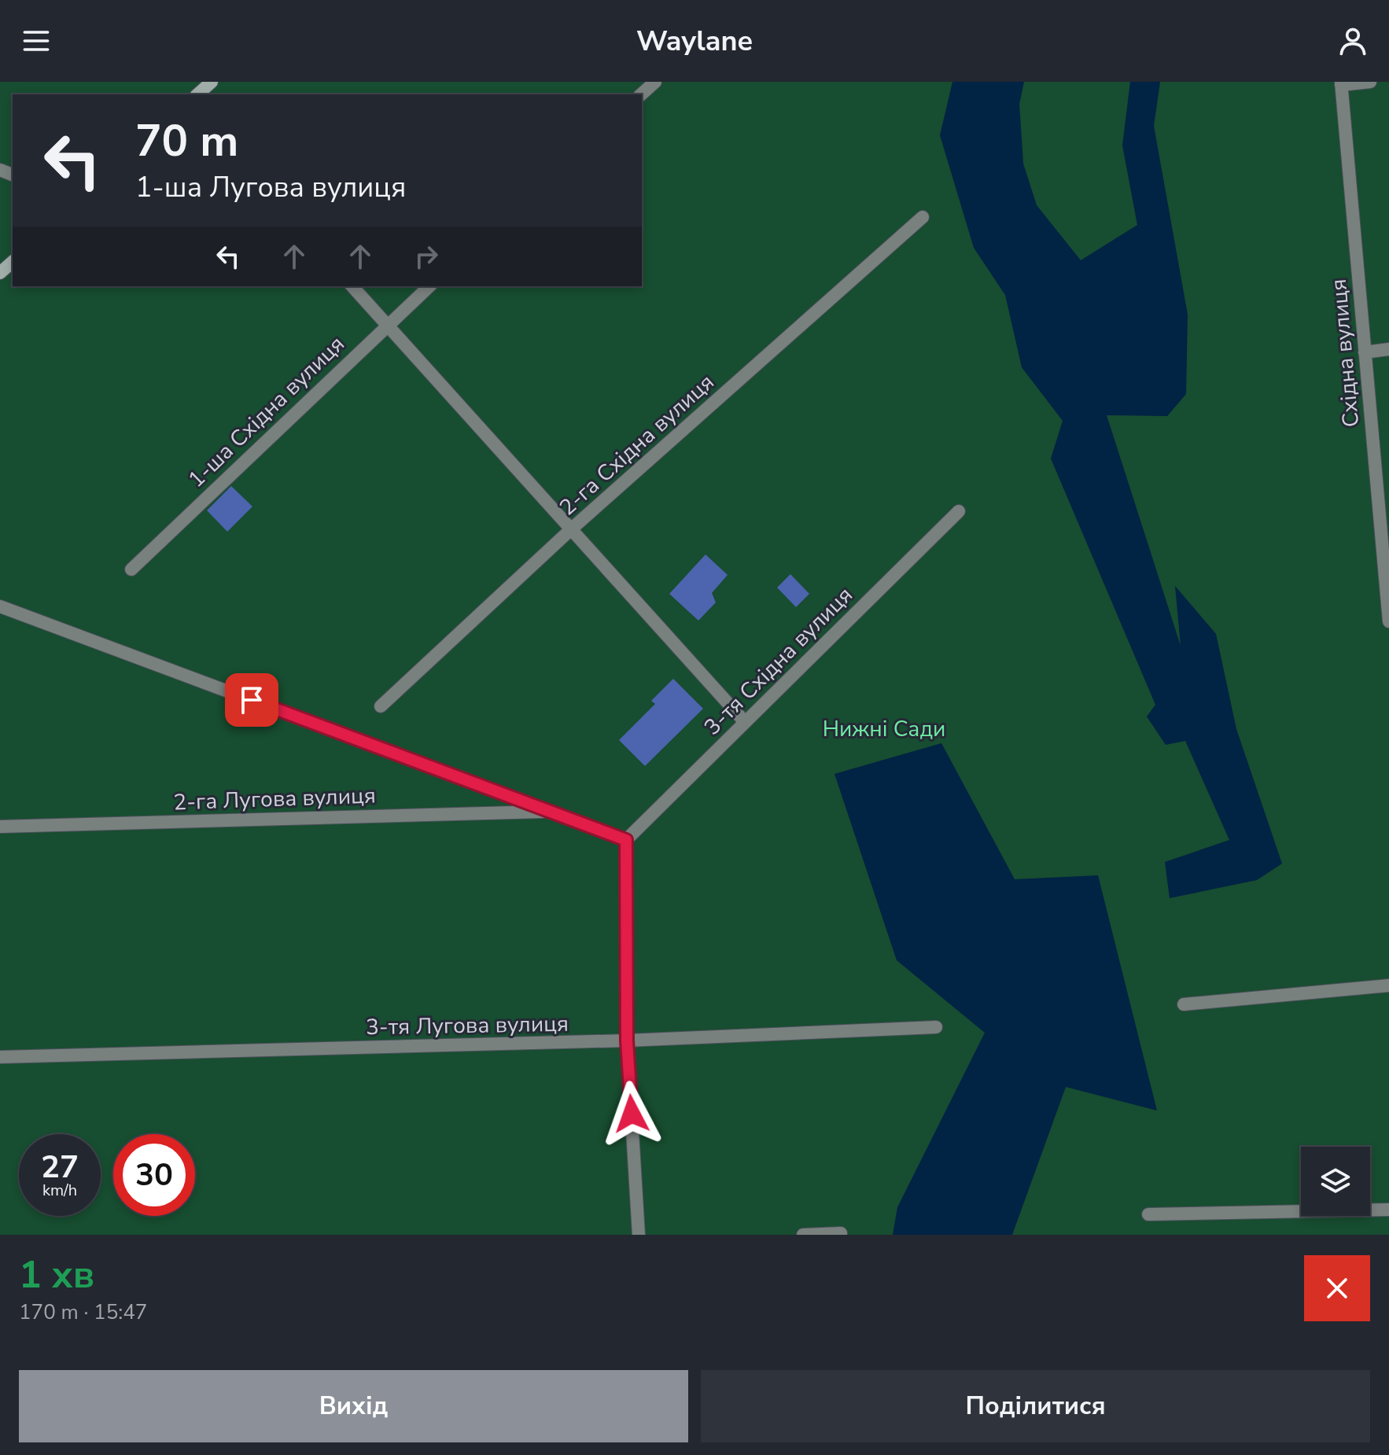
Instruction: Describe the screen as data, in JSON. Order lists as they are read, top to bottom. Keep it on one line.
{"streets":{"street":["Східна вулиця","1-ша Східна вулиця","2-га Східна вулиця","3-тя Східна вулиця","2-га Лугова вулиця","3-тя Лугова вулиця"]},"parks":["Нижні Сади"],"page":{"header":"Waylane","turn":["70 m","1-ша Лугова вулиця"],"speed":"27 km/h","limit":"30","heading":["1 хв","170 m · 15:47"],"buttons":["Вихід","Поділитися"]}}
